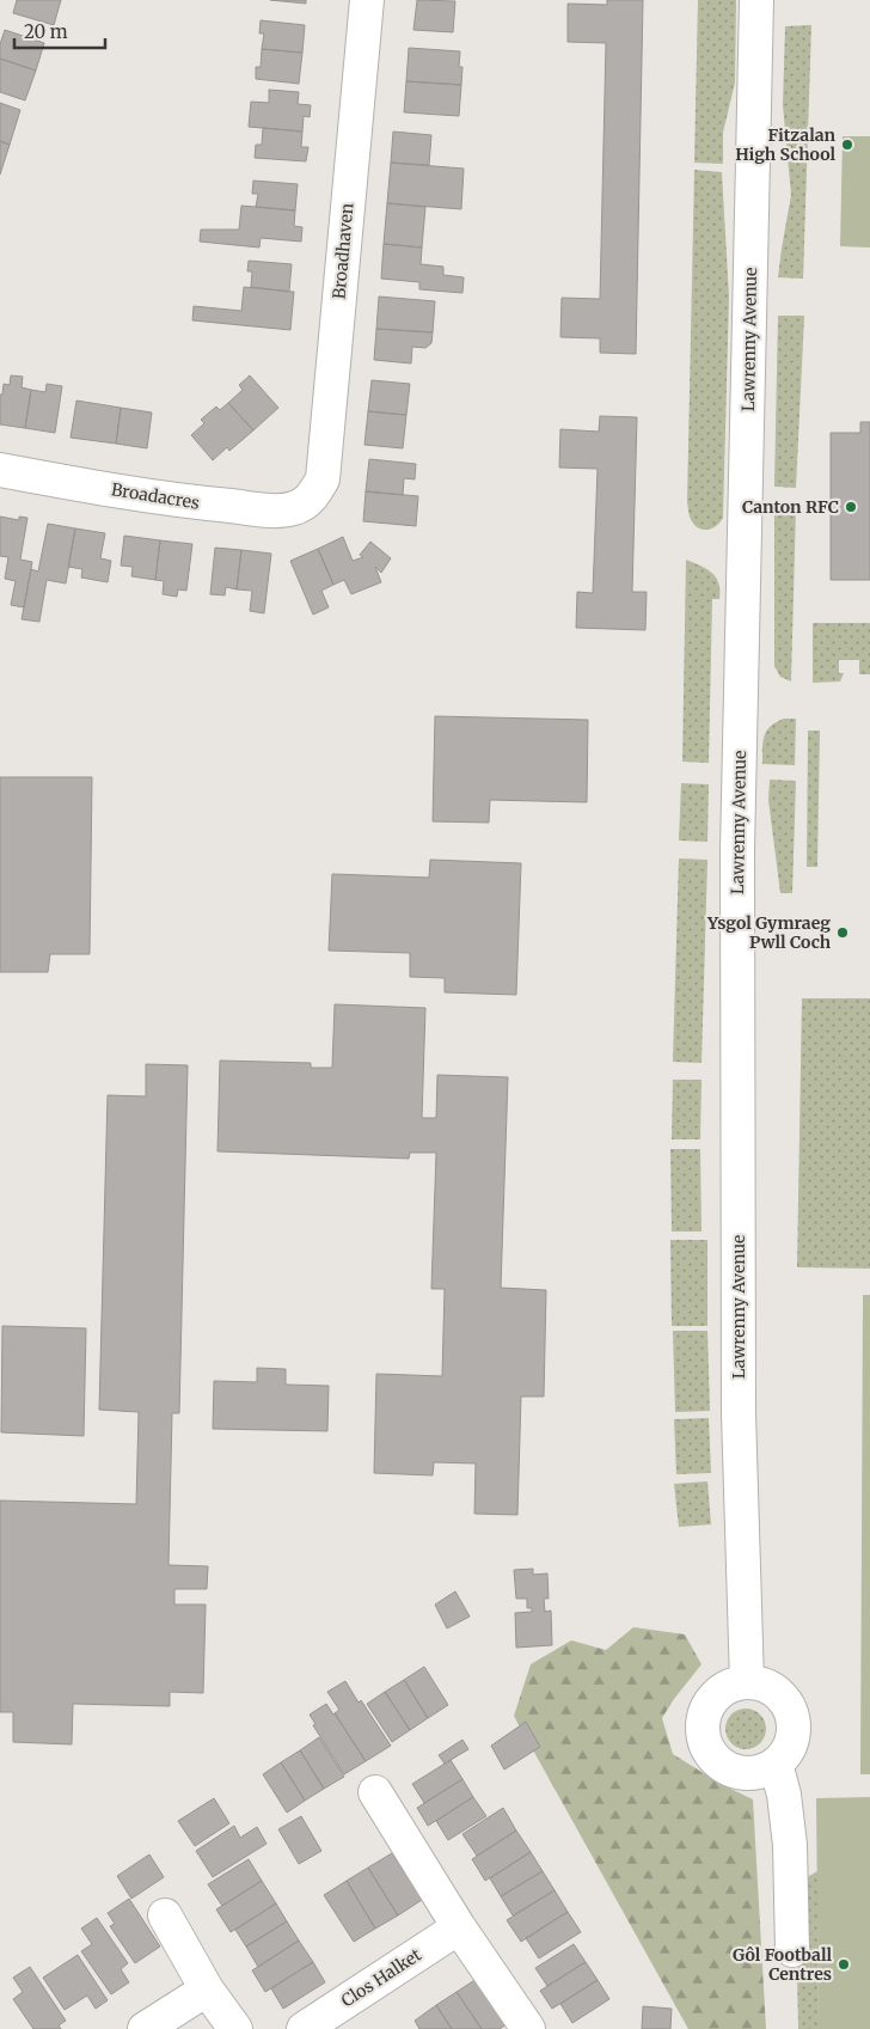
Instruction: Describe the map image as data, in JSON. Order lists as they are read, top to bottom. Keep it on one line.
{"streets":{"street":["Broadhaven","Lawrenny Avenue","Broadacres","Clos Halket"]},"crossings":[["Broadhaven","Broadacres"]],"places":["Fitzalan High School","Canton RFC","Ysgol Gymraeg Pwll Coch","Gôl Football Centres"],"scale_bar":"20 m"}
